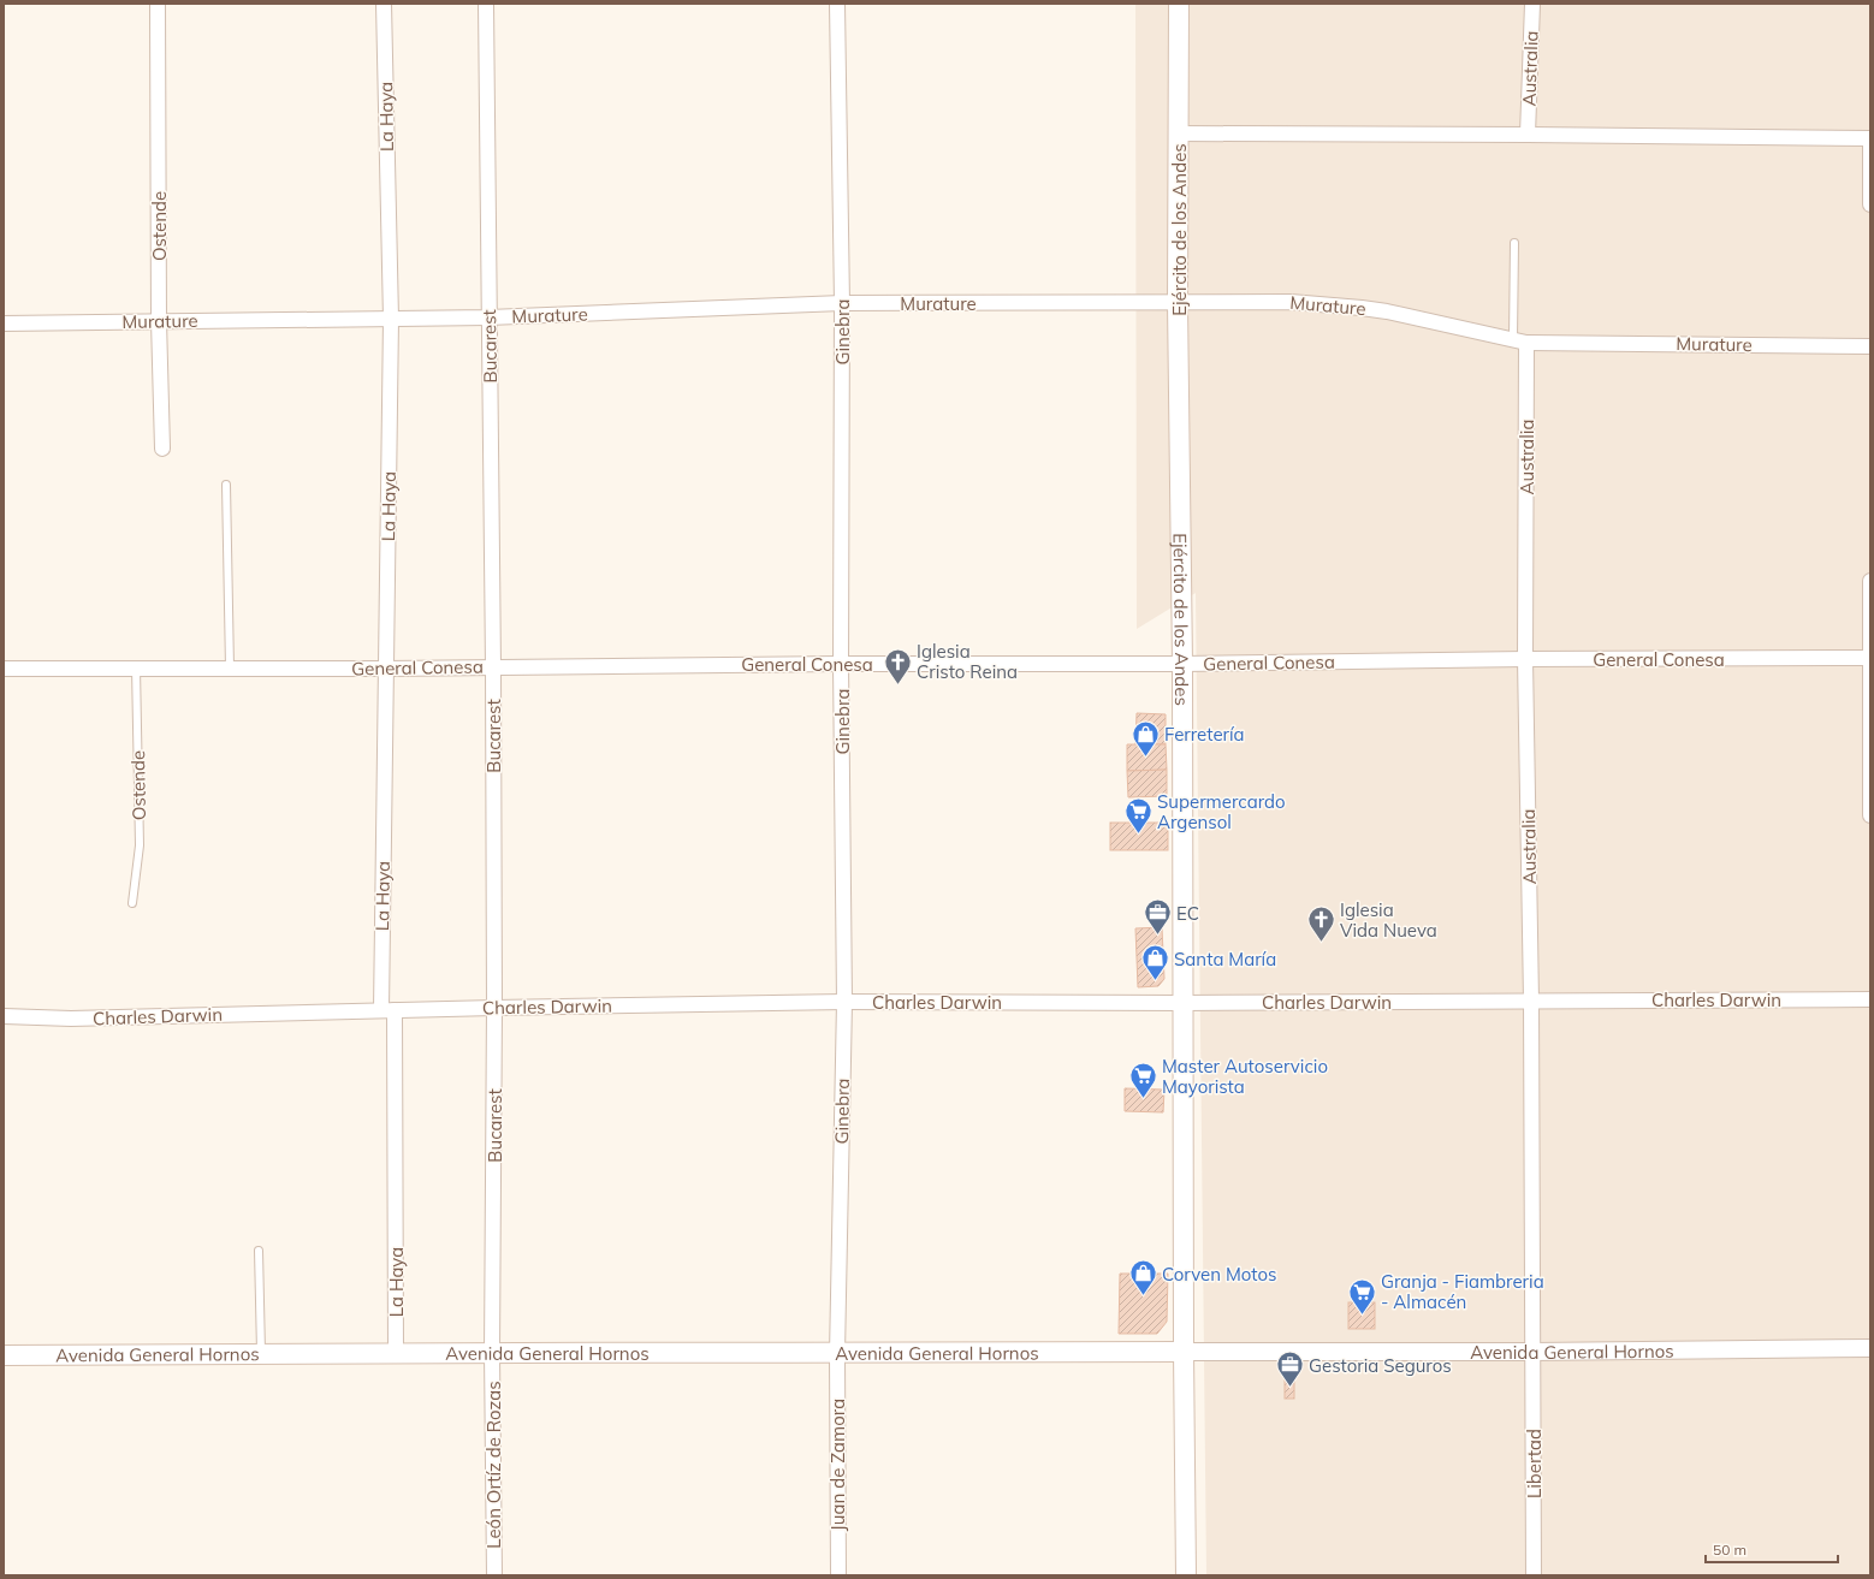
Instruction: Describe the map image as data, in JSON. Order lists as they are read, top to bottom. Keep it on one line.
{"streets":{"main road":["Ejército de los Andes","Avenida General Hornos"],"street":["Australia","La Haya","Ostende","Murature","Ginebra","Bucarest","General Conesa","Charles Darwin","Libertad","León Ortíz de Rozas","Juan de Zamora"]},"crossings":[["Australia","Murature"],["Australia","General Conesa"],["Australia","Charles Darwin"],["Australia","Avenida General Hornos"],["Australia","Libertad"],["La Haya","Murature"],["La Haya","General Conesa"],["La Haya","Charles Darwin"],["La Haya","Avenida General Hornos"],["Ostende","Murature"],["Ostende","General Conesa"],["Ejército de los Andes","Murature"],["Ejército de los Andes","General Conesa"],["Ejército de los Andes","Charles Darwin"],["Ejército de los Andes","Avenida General Hornos"],["Murature","Ginebra"],["Murature","Bucarest"],["Ginebra","General Conesa"],["Ginebra","Charles Darwin"],["Ginebra","Avenida General Hornos"],["Ginebra","Juan de Zamora"],["Bucarest","General Conesa"],["Bucarest","Charles Darwin"],["Bucarest","Avenida General Hornos"],["Bucarest","León Ortíz de Rozas"],["Avenida General Hornos","Libertad"],["Avenida General Hornos","León Ortíz de Rozas"],["Avenida General Hornos","Juan de Zamora"]],"places":{"church":["Iglesia Cristo Reina","Iglesia Vida Nueva"],"shop":["Ferretería","Santa María","Corven Motos"],"supermarket":["Supermercardo Argensol","Master Autoservicio Mayorista","Granja - Fiambreria - Almacén"],"office":["EC","Gestoria Seguros"]},"scale_bar":"50 m"}
